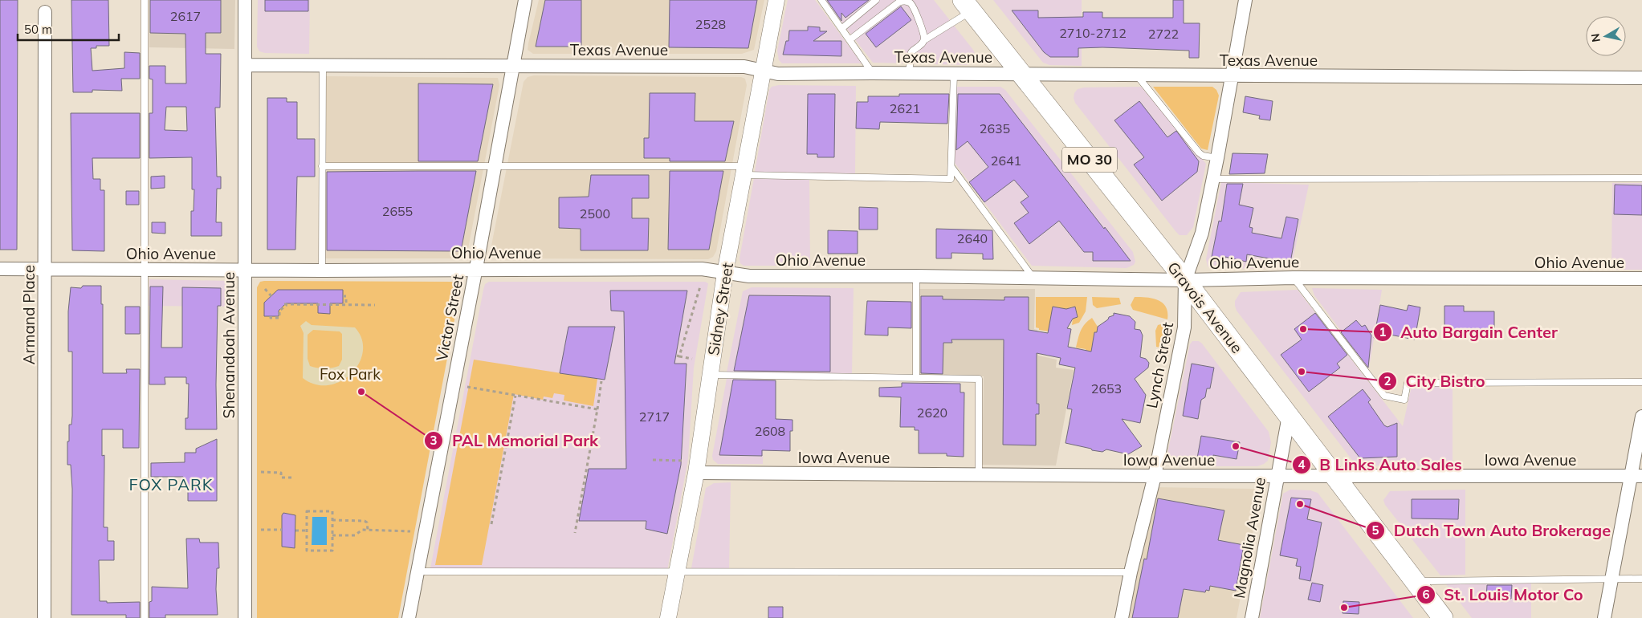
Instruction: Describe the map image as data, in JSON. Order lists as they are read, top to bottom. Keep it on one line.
{"streets":{"main road":["MO 30","Gravois Avenue"],"street":["Texas Avenue","Ohio Avenue","Sidney Street","Armand Place","Victor Street","Shenandoah Avenue","Lynch Street","Iowa Avenue","Magnolia Avenue"]},"crossings":[["Texas Avenue","Gravois Avenue"],["Texas Avenue","Sidney Street"],["Texas Avenue","Victor Street"],["Texas Avenue","Shenandoah Avenue"],["Texas Avenue","Lynch Street"],["Ohio Avenue","Gravois Avenue"],["Ohio Avenue","Sidney Street"],["Ohio Avenue","Armand Place"],["Ohio Avenue","Victor Street"],["Ohio Avenue","Shenandoah Avenue"],["Ohio Avenue","Lynch Street"],["Gravois Avenue","Lynch Street"],["Gravois Avenue","Iowa Avenue"],["Gravois Avenue","Magnolia Avenue"],["Sidney Street","Iowa Avenue"],["Lynch Street","Iowa Avenue"],["Iowa Avenue","Magnolia Avenue"]],"districts":["FOX PARK"],"parks":["Fox Park"],"places":["Auto Bargain Center","City Bistro","PAL Memorial Park","B Links Auto Sales","Dutch Town Auto Brokerage","St. Louis Motor Co"],"house_numbers":["2617","2528","2710-2712","2722","2621","2635","2641","2655","2500","2640","2653","2620","2717","2608"],"scale_bar":"50 m","north":"left"}
